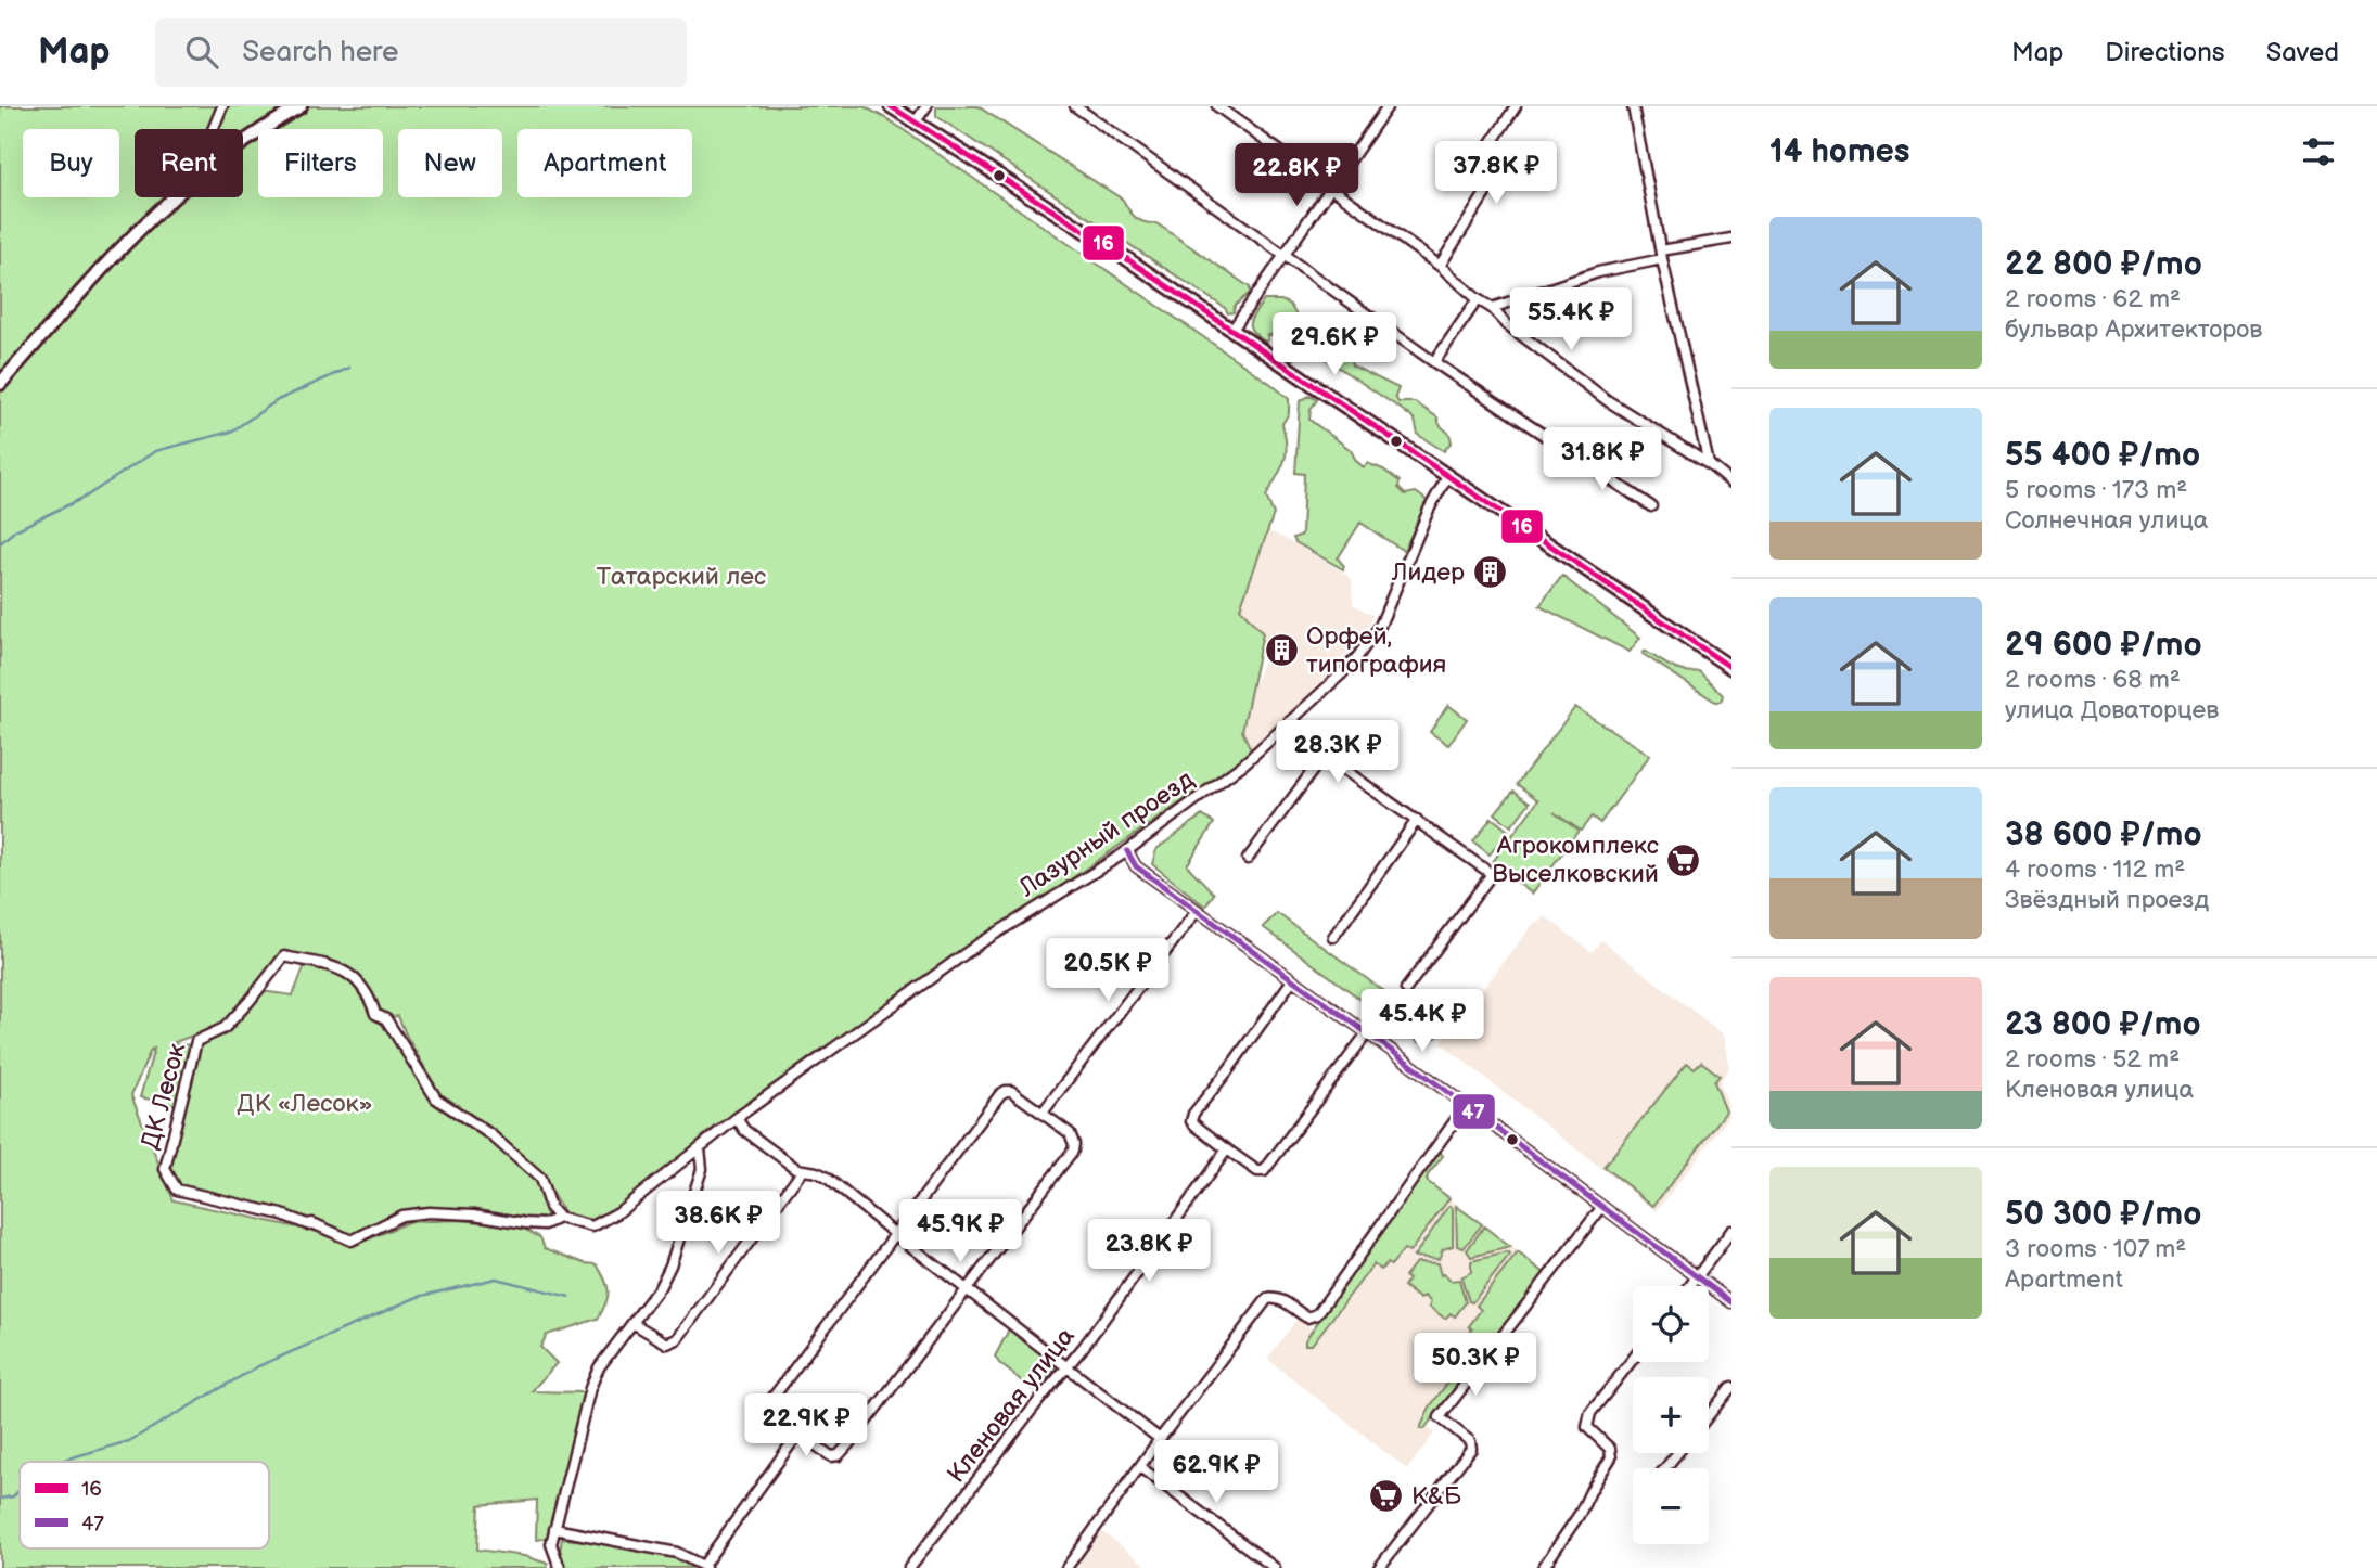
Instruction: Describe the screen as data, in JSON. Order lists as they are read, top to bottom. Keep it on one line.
{"streets":{"street":["Лазурный проезд","ДК Лесок","Кленовая улица"]},"crossings":[["Лазурный проезд","ДК Лесок"]],"parks":["Татарский лес","ДК «Лесок»"],"places":{"building":["Лидер","Орфей, типография"],"supermarket":["Агрокомплекс Выселковский","К&Б"]},"lines":["transit line 16","transit line 47"],"legend":["16","47"],"page":{"header":"Map","search":"Search here","nav":["Map","Directions","Saved"],"heading":"14 homes","chip":["Buy","Rent","Filters","New","Apartment"],"price":["37.8K ₽","22.8K ₽","55.4K ₽","29.6K ₽","31.8K ₽","28.3K ₽","20.5K ₽","45.4K ₽","38.6K ₽","45.9K ₽","23.8K ₽","50.3K ₽","22.9K ₽","62.9K ₽"],"list":[{"name":"22 800 ₽/mo","note":"2 rooms · 62 m² · бульвар Архитекторов"},{"name":"55 400 ₽/mo","note":"5 rooms · 173 m² · Солнечная улица"},{"name":"29 600 ₽/mo","note":"2 rooms · 68 m² · улица Доваторцев"},{"name":"38 600 ₽/mo","note":"4 rooms · 112 m² · Звёздный проезд"},{"name":"23 800 ₽/mo","note":"2 rooms · 52 m² · Кленовая улица"},{"name":"50 300 ₽/mo","note":"3 rooms · 107 m² · Apartment"}],"map_buttons":["+","−"]}}
